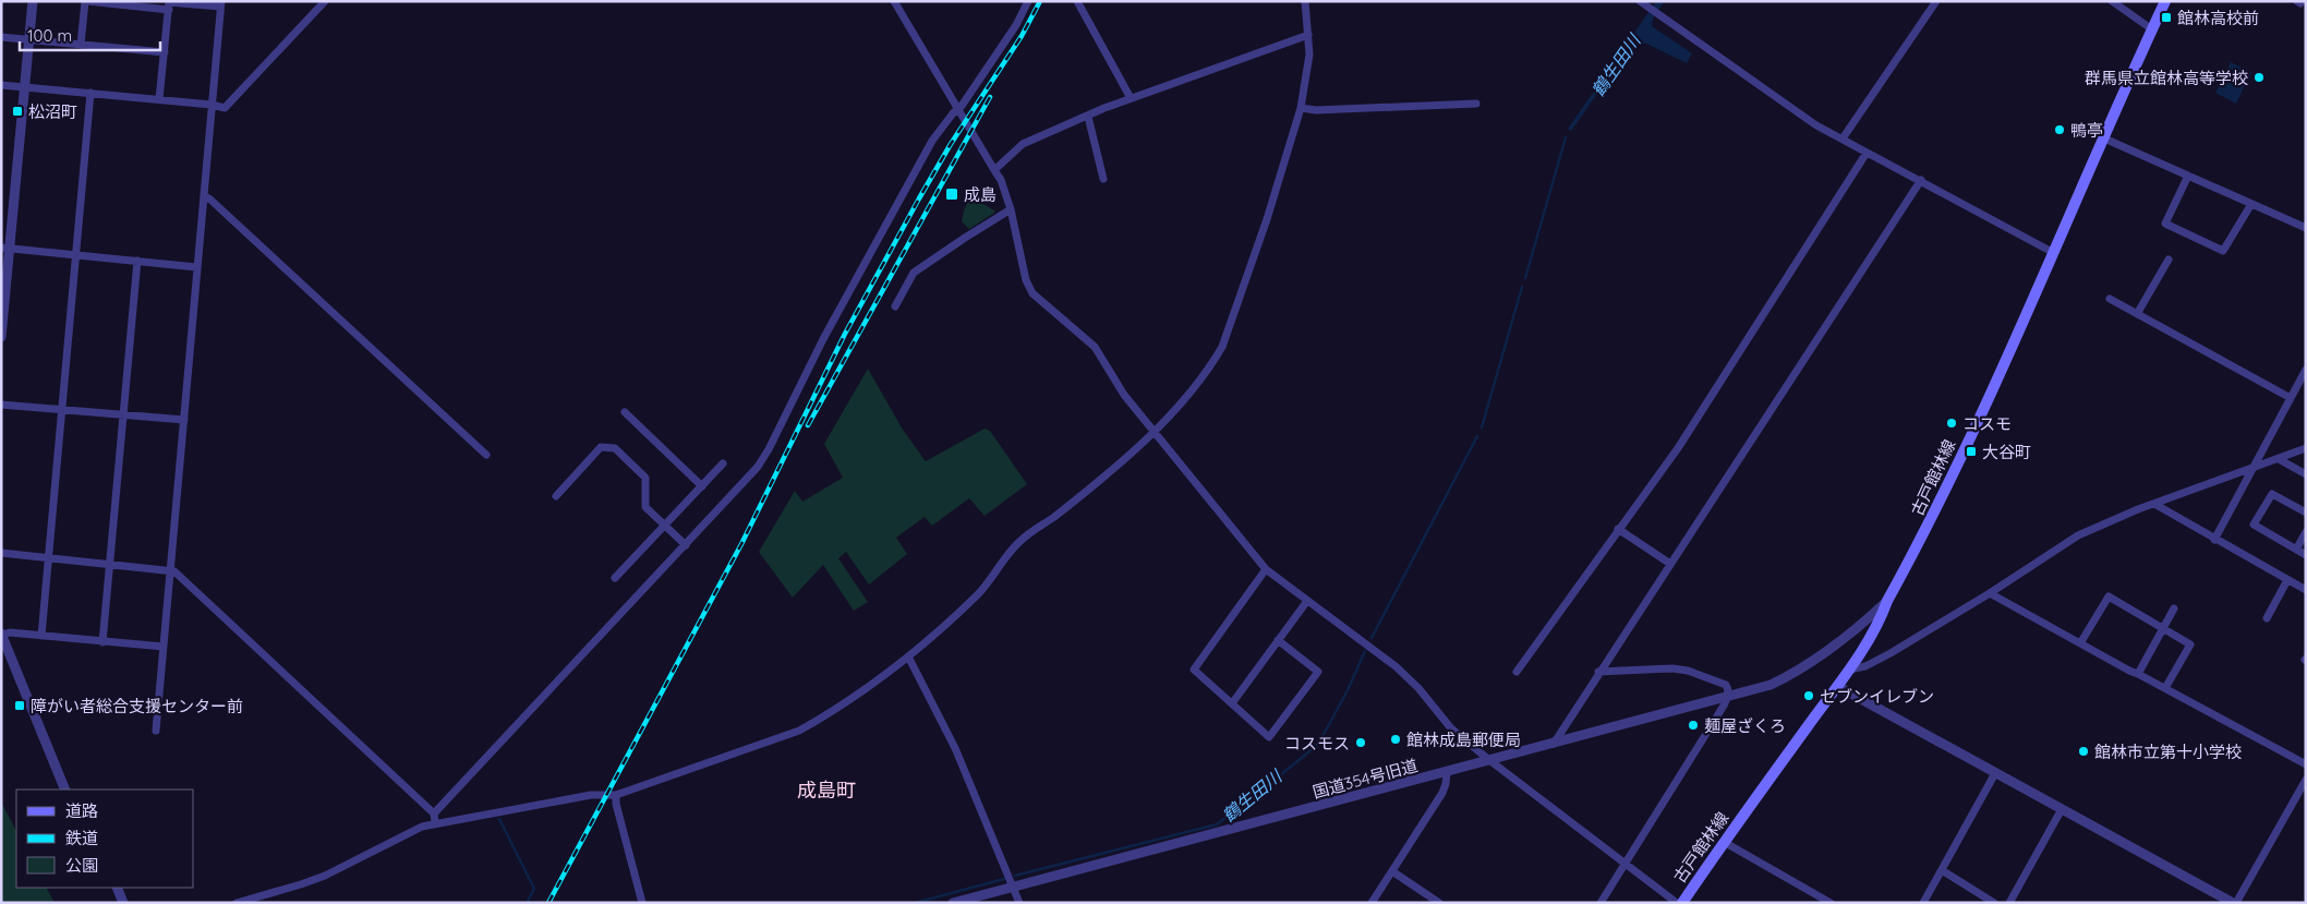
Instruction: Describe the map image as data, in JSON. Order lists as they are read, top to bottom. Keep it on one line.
{"streets":{"main road":["古戸館林線"],"street":["国道354号旧道"]},"crossings":[["古戸館林線","国道354号旧道"]],"districts":["成島町"],"water":["鶴生田川"],"places":{"transit":["館林高校前","松沼町","成島","大谷町","障がい者総合支援センター前"],"other":["群馬県立館林高等学校","鴨亭","コスモ","セブンイレブン","麺屋ざくろ","館林成島郵便局","コスモス","館林市立第十小学校"]},"legend":["道路","鉄道","公園"],"scale_bar":"100 m"}
